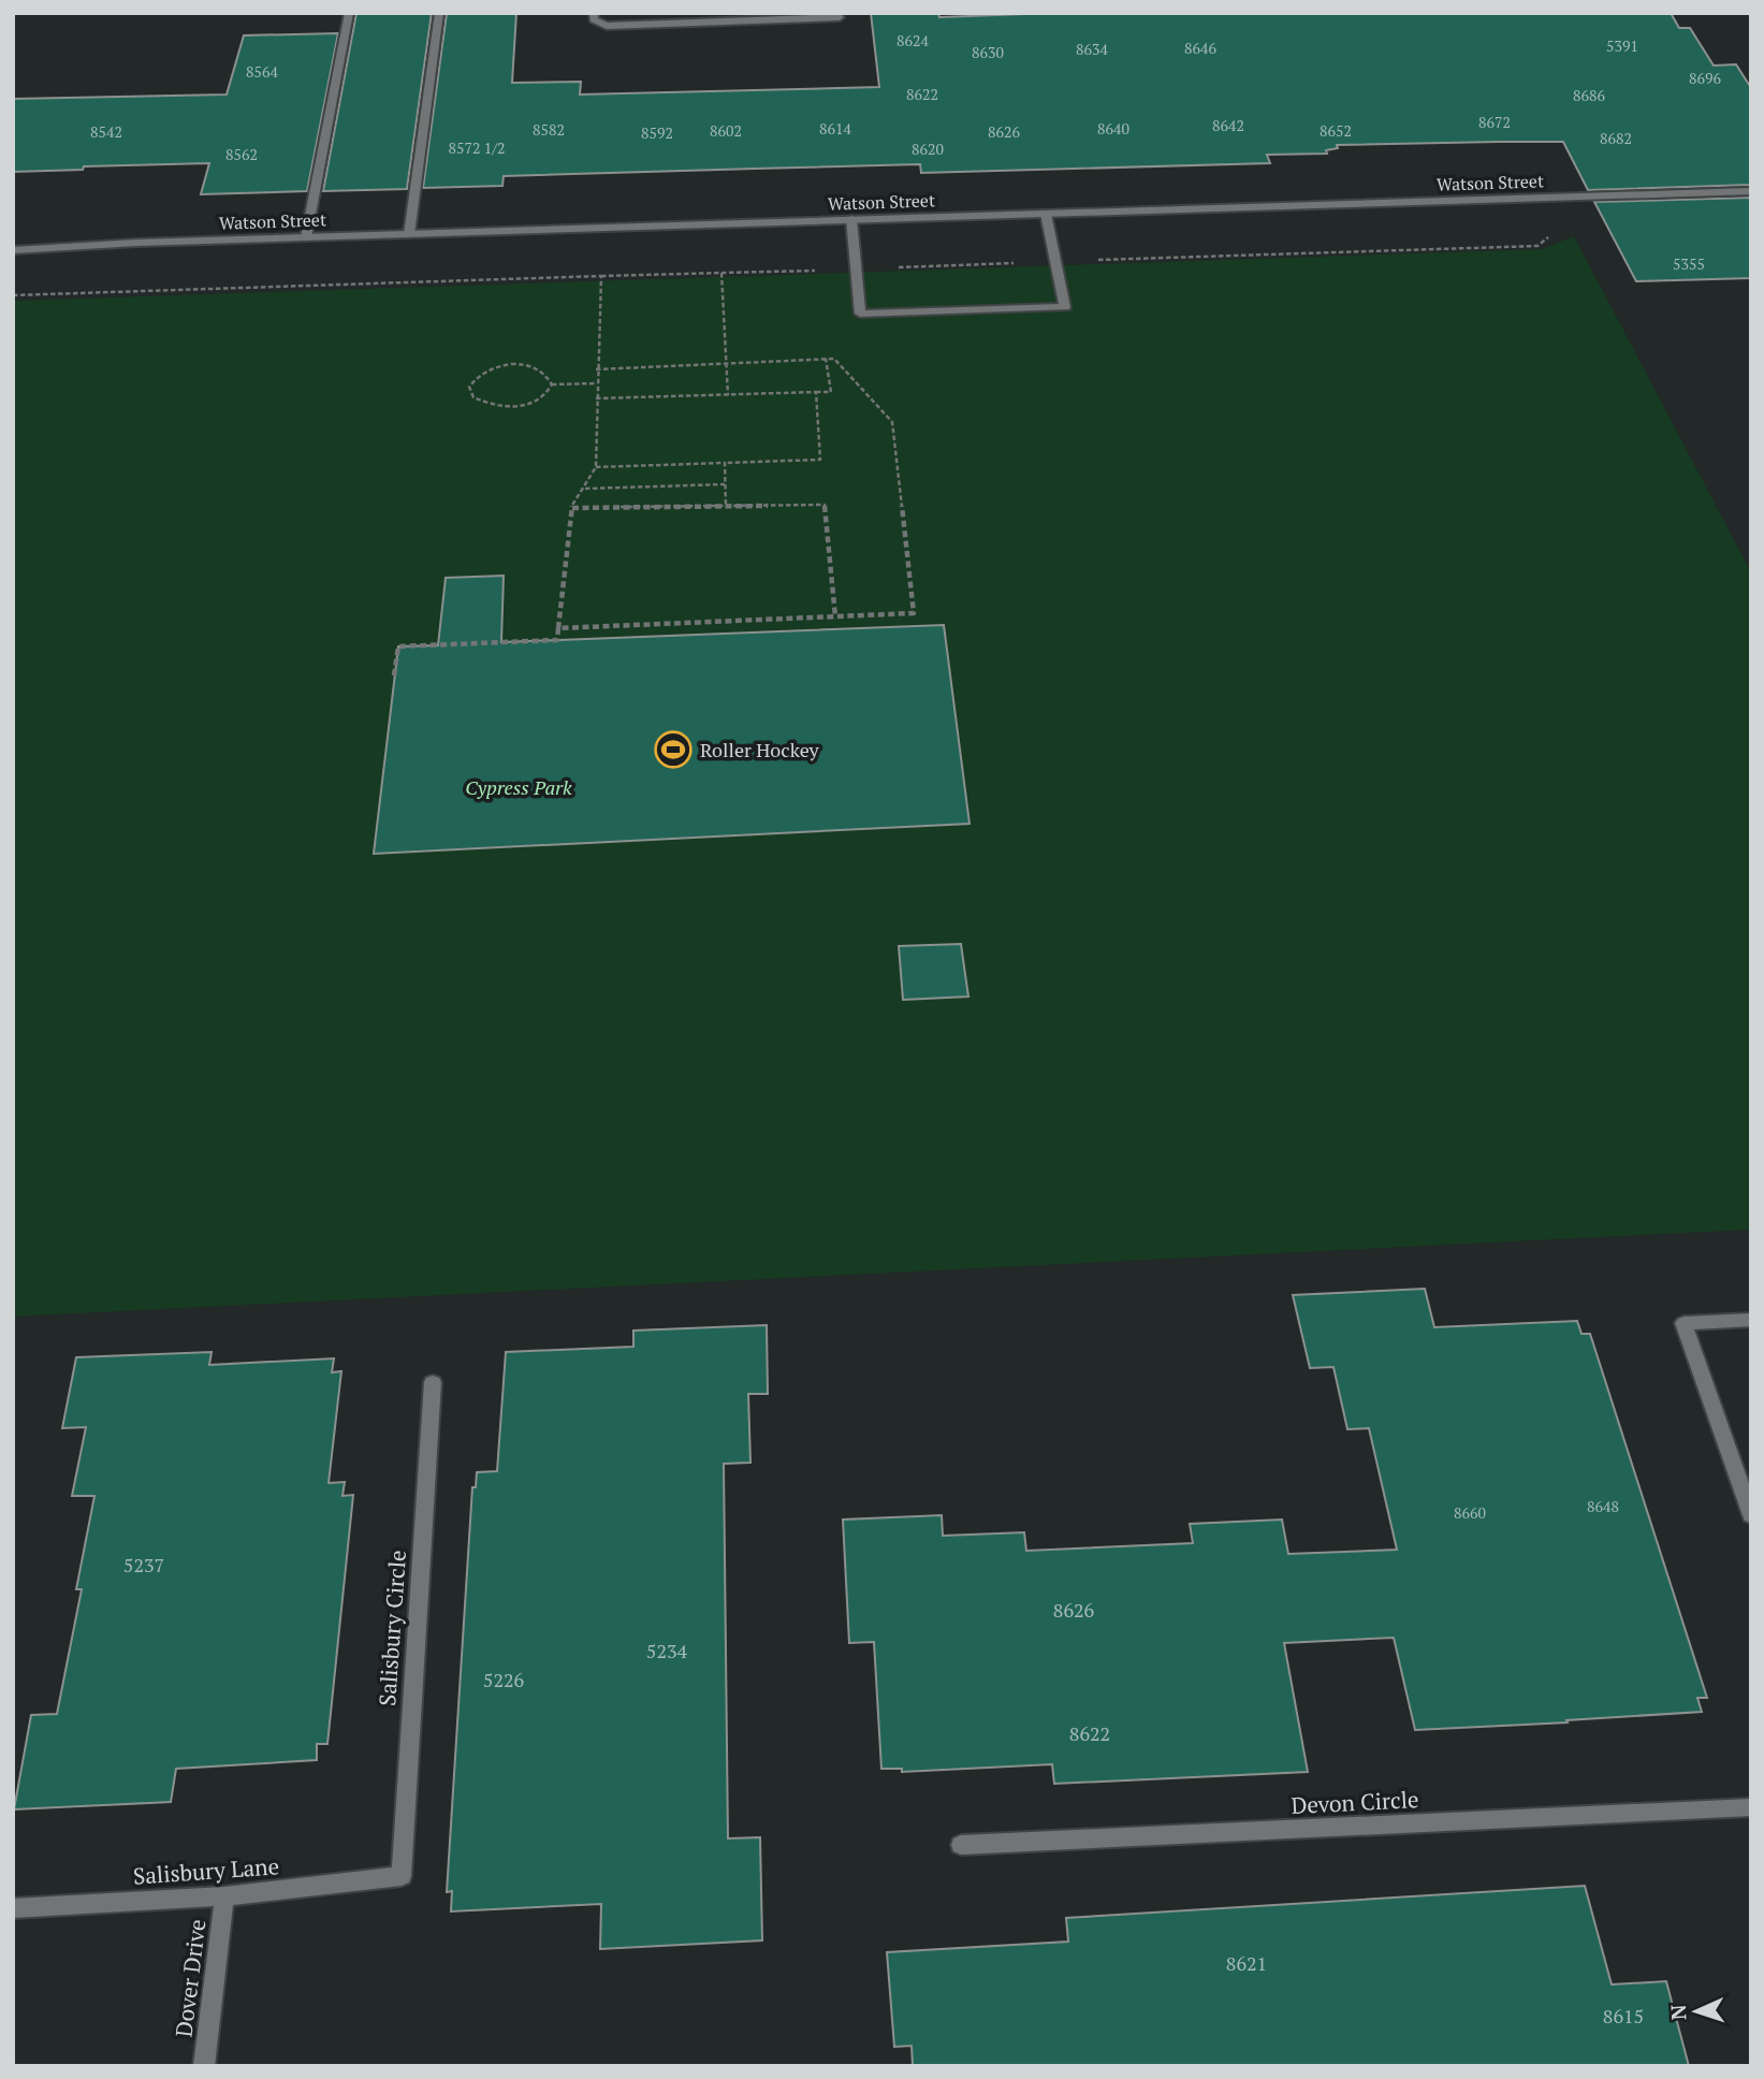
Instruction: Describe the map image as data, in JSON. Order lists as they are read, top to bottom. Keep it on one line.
{"streets":{"street":["Watson Street","Salisbury Circle","Devon Circle","Salisbury Lane","Dover Drive"]},"crossings":[["Salisbury Circle","Salisbury Lane"],["Salisbury Lane","Dover Drive"]],"parks":["Cypress Park"],"places":{"sports":["Roller Hockey"]},"house_numbers":["8624","5391","8646","8634","8630","8564","8696","8622","8686","8672","8642","8614","8640","8582","8602","8652","8542","8626","8592","8682","8572 1/2","8620","8562","5355","8648","8660","5237","8626","5234","5226","8622","8621","8615"],"north":"left"}
